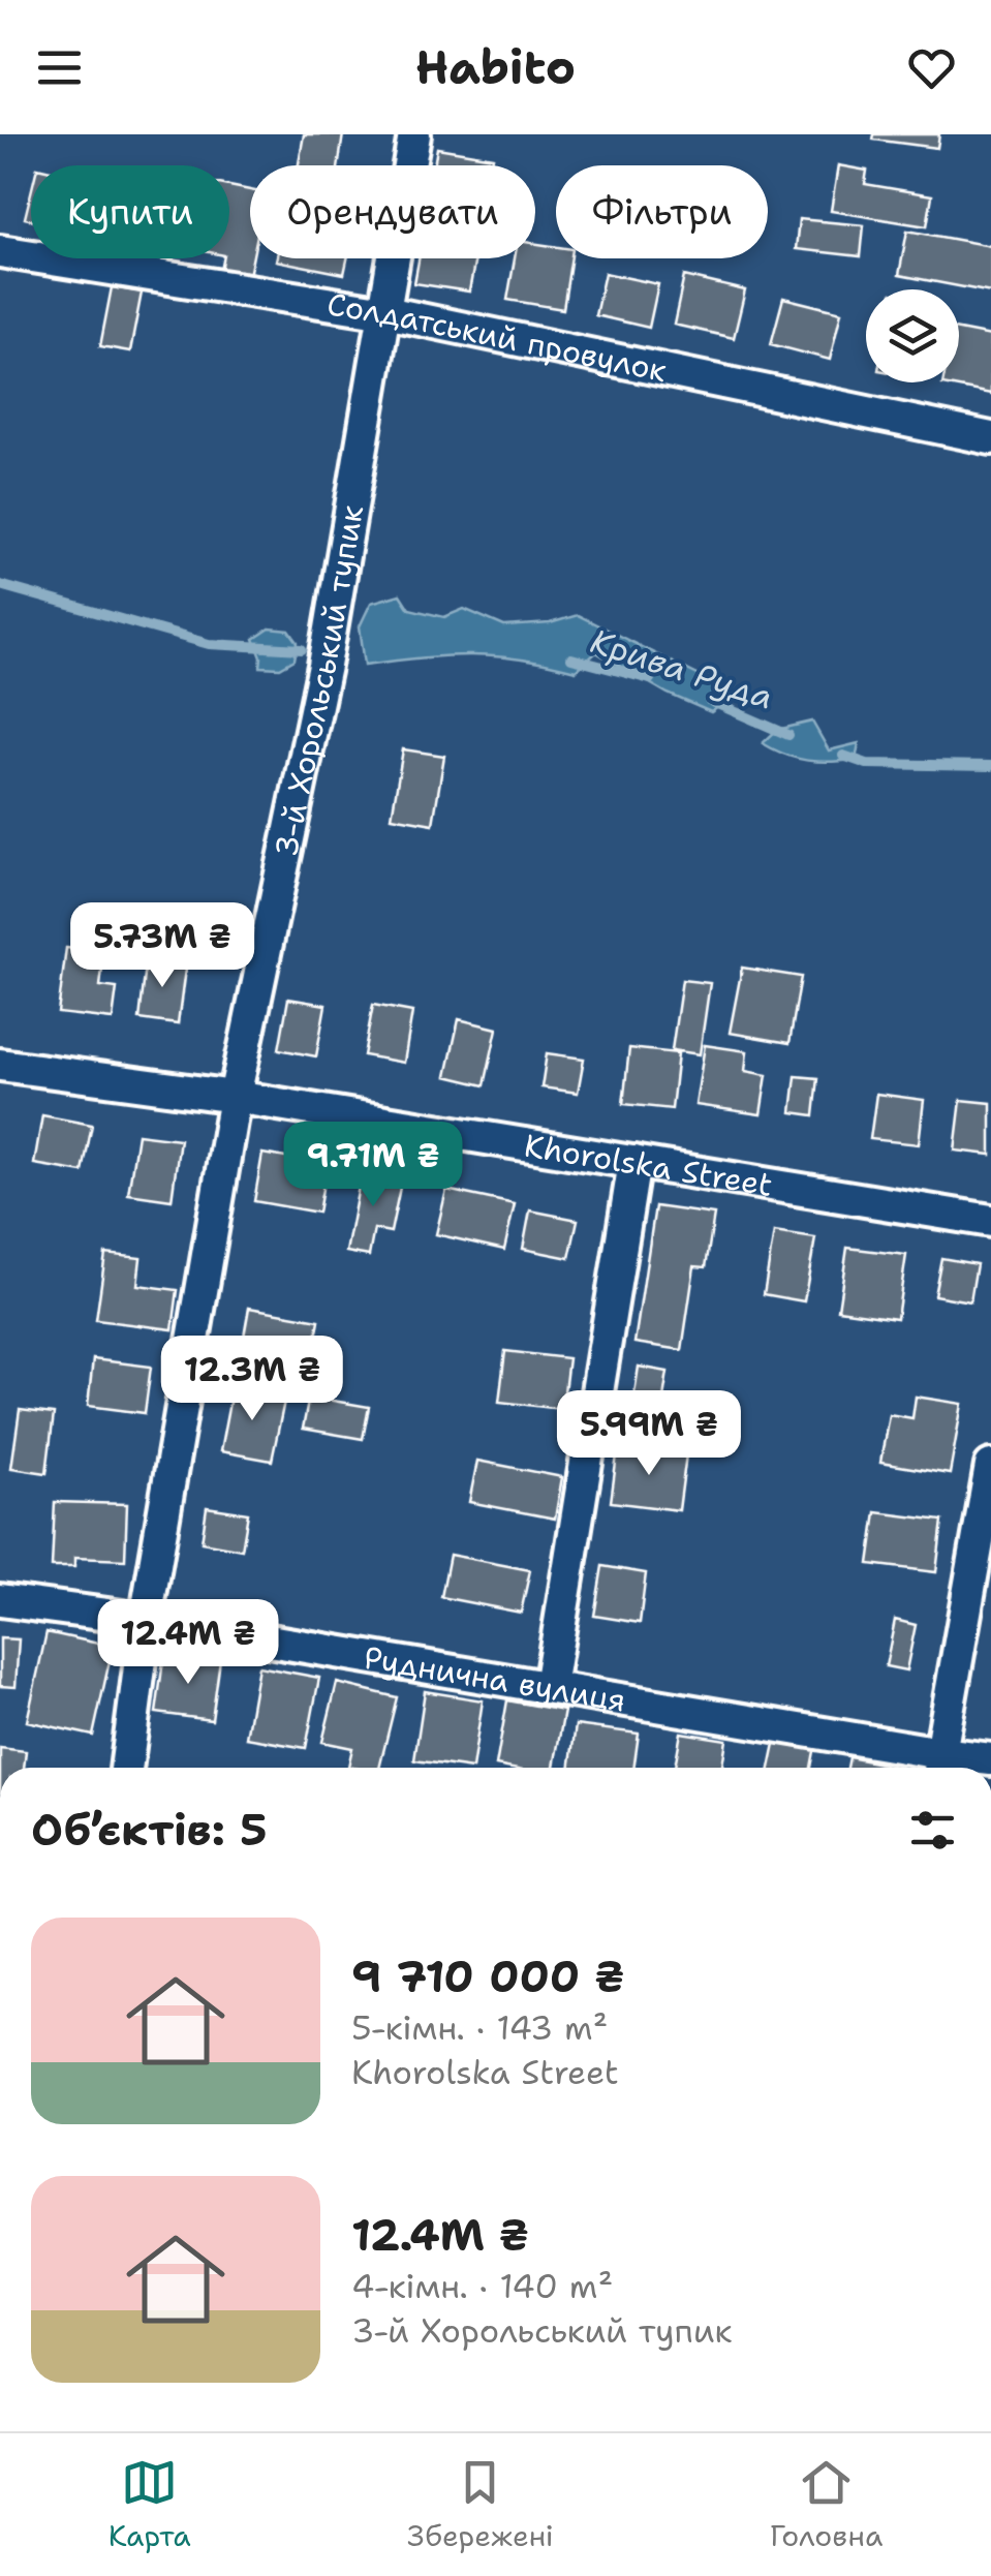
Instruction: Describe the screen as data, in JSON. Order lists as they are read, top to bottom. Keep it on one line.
{"streets":{"street":["Солдатський провулок","3-й Хорольський тупик","Khorolska Street","Руднична вулиця"]},"crossings":[["Солдатський провулок","3-й Хорольський тупик"],["3-й Хорольський тупик","Khorolska Street"],["3-й Хорольський тупик","Руднична вулиця"]],"water":["Крива Руда"],"page":{"header":"Habito","chip":["Купити","Орендувати","Фільтри"],"price":["5.73M ₴","9.71M ₴","12.3M ₴","5.99M ₴","12.4M ₴"],"heading":"Об’єктів: 5","list":[{"name":"9 710 000 ₴","note":"5-кімн. · 143 m² · Khorolska Street"},{"name":"12.4M ₴","note":"4-кімн. · 140 m² · 3-й Хорольський тупик"}],"tabs":["Карта","Збережені","Головна"]}}
